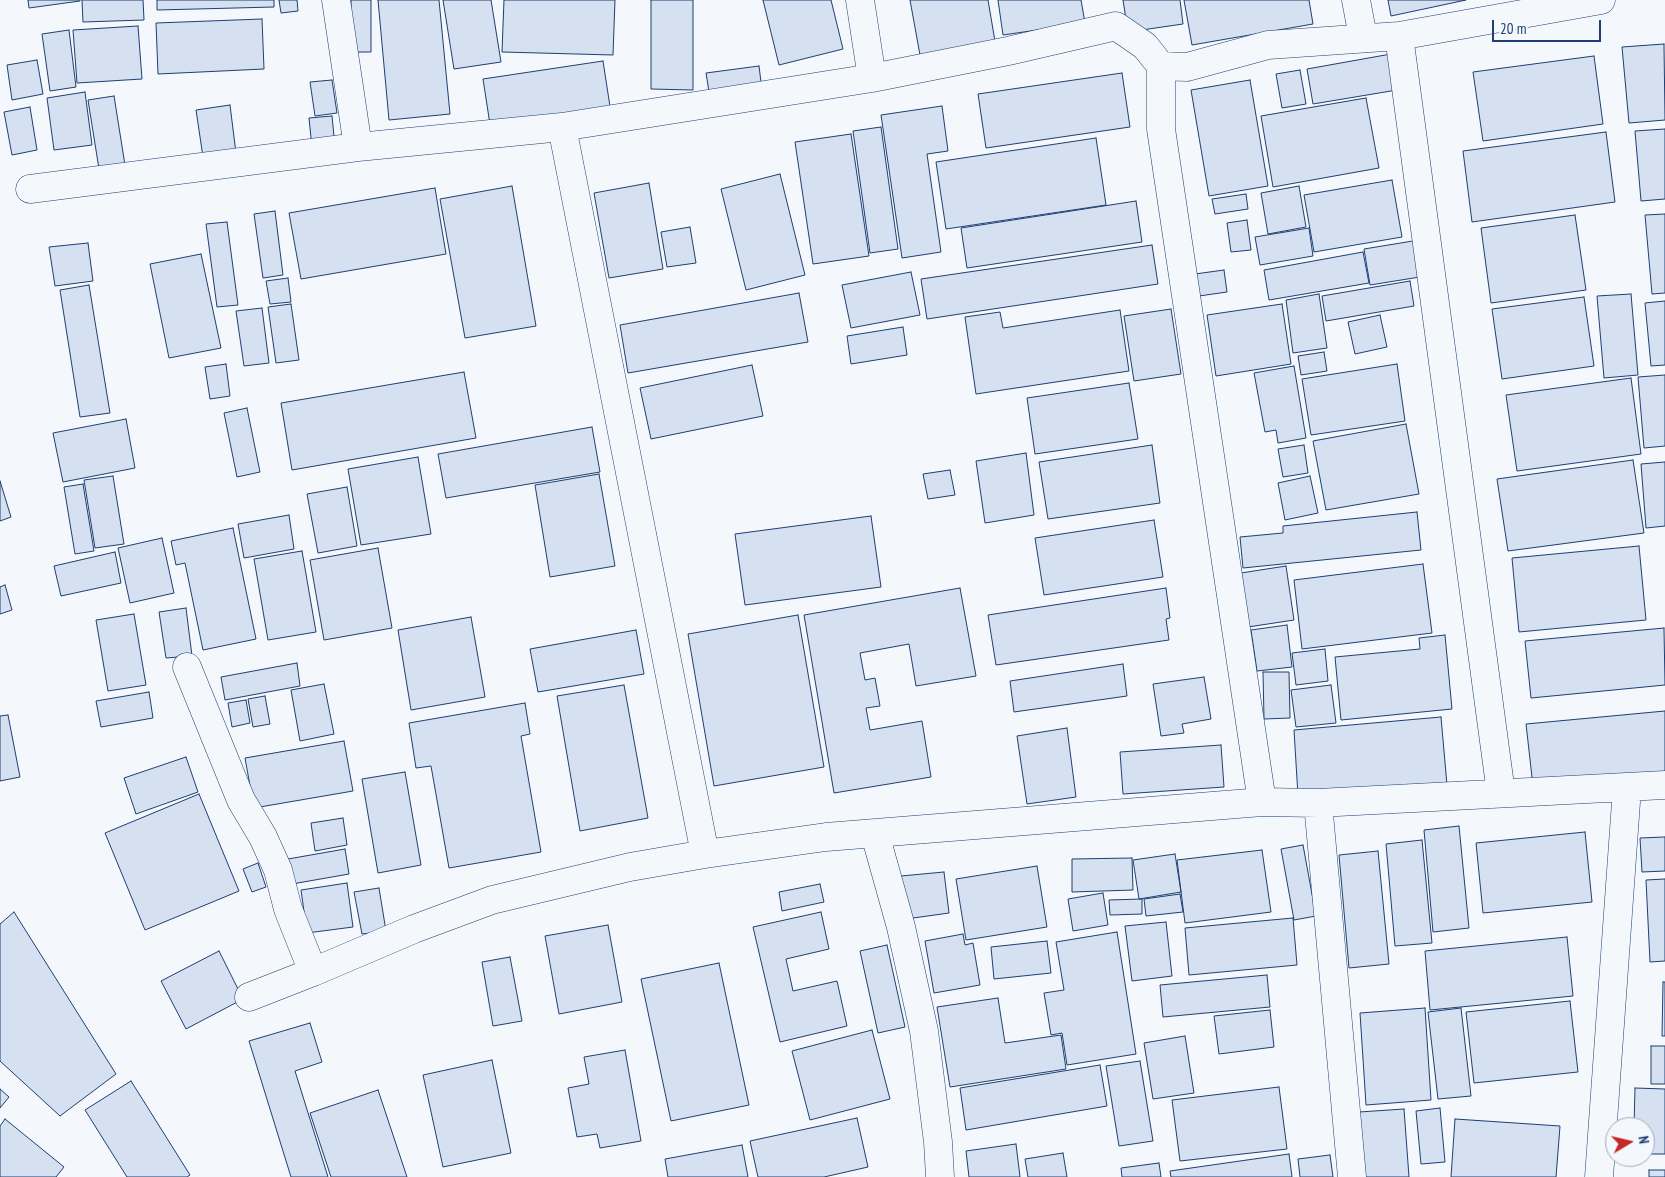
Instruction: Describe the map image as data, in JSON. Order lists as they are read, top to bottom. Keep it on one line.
{"scale_bar":"20 m","north":"right"}
